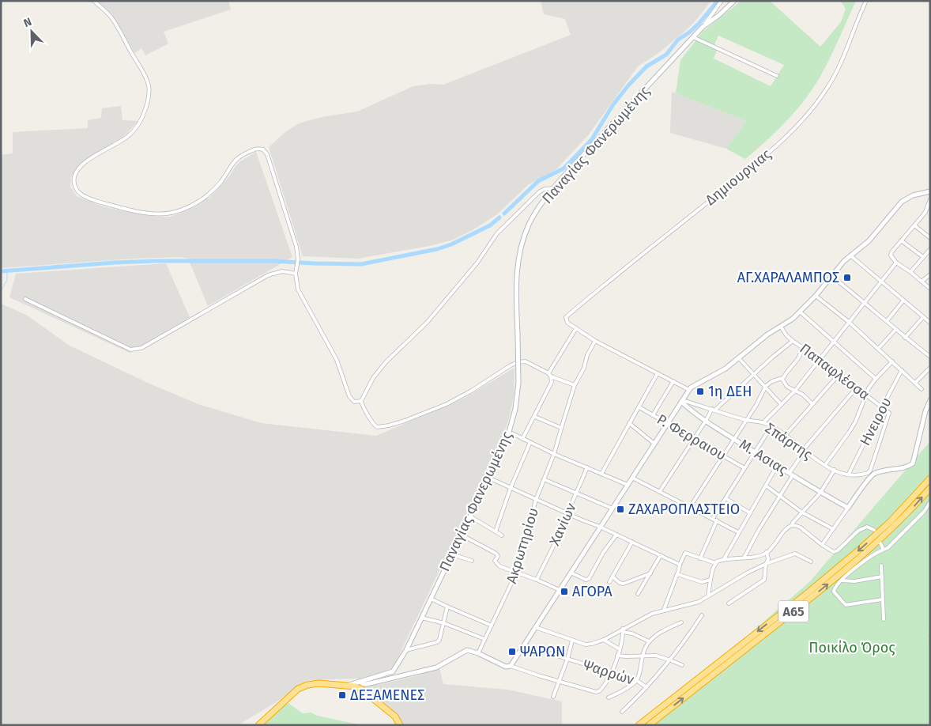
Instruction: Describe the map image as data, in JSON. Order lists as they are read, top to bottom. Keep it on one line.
{"streets":{"highway":["Α65"],"street":["Παναγίας Φανερωμένης","Δημιουργιας","Παπαφλέσσα","Ηνειρου","Ρ. Φερραιου","Σπάρτης","Μ. Ασιας","Χανίων","Ακρωτηρίου","Ψαρρών"]},"crossings":[["Παπαφλέσσα","Ηνειρου"],["Παπαφλέσσα","Σπάρτης"],["Ηνειρου","Σπάρτης"],["Σπάρτης","Μ. Ασιας"]],"parks":["Ποικίλο Όρος"],"places":{"transit":["ΑΓ.ΧΑΡΑΛΑΜΠΟΣ","1η ΔΕΗ","ΖΑΧΑΡΟΠΛΑΣΤΕΙΟ","ΑΓΟΡΑ","ΨΑΡΩΝ","ΔΕΞΑΜΕΝΕΣ"]},"north":"top left"}
